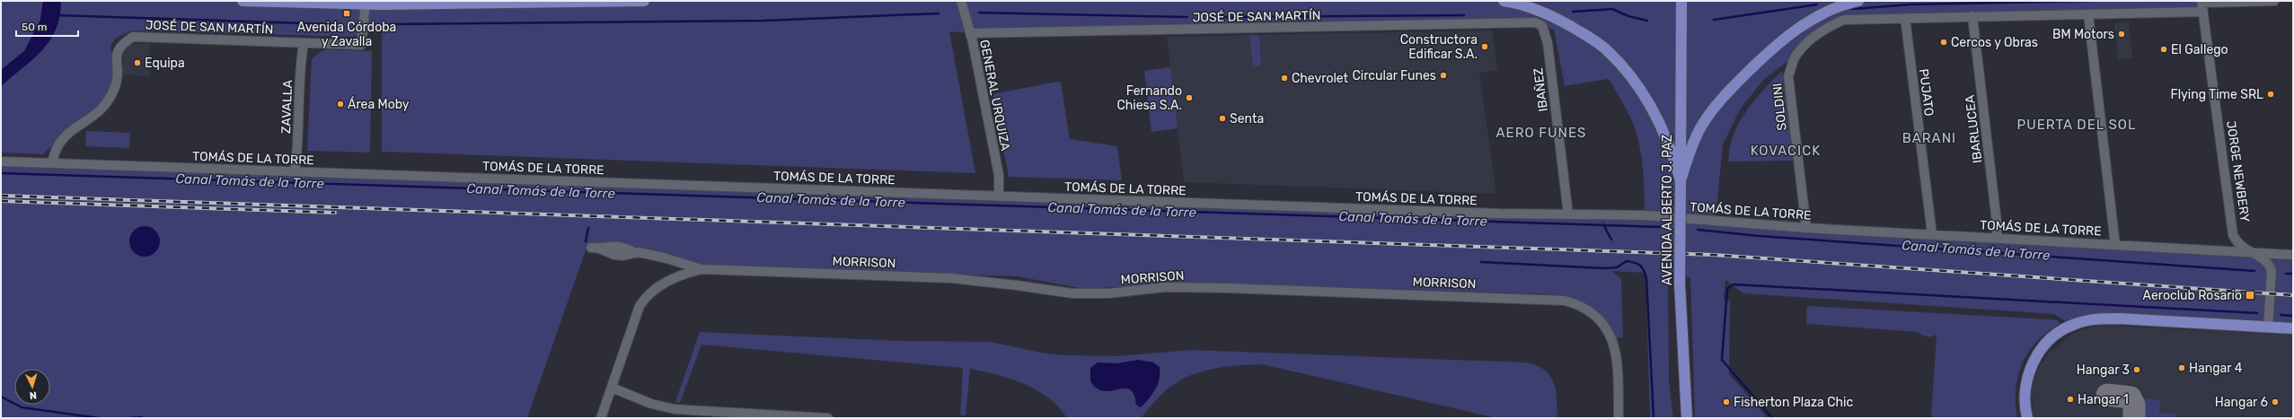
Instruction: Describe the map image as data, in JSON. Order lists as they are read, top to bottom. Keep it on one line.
{"streets":{"main road":["AVENIDA ALBERTO J. PAZ"],"street":["JOSÉ DE SAN MARTÍN","IBAÑEZ","PUJATO","GENERAL URQUIZA","ZAVALLA","SOLDINI","IBARLUCEA","TOMÁS DE LA TORRE","JORGE NEWBERY","MORRISON"]},"crossings":[["JOSÉ DE SAN MARTÍN","IBAÑEZ"],["JOSÉ DE SAN MARTÍN","GENERAL URQUIZA"],["JOSÉ DE SAN MARTÍN","ZAVALLA"],["JOSÉ DE SAN MARTÍN","TOMÁS DE LA TORRE"],["IBAÑEZ","TOMÁS DE LA TORRE"],["PUJATO","SOLDINI"],["PUJATO","TOMÁS DE LA TORRE"],["GENERAL URQUIZA","TOMÁS DE LA TORRE"],["ZAVALLA","TOMÁS DE LA TORRE"],["SOLDINI","TOMÁS DE LA TORRE"],["IBARLUCEA","TOMÁS DE LA TORRE"],["TOMÁS DE LA TORRE","JORGE NEWBERY"]],"districts":["PUERTA DEL SOL","AERO FUNES","BARANI","KOVACICK"],"water":["Canal Tomás de la Torre"],"places":{"transit":["Avenida Córdoba y Zavalla","Aeroclub Rosario"],"other":["BM Motors","Cercos y Obras","Constructora Edificar S.A.","El Gallego","Equipa","Circular Funes","Chevrolet","Flying Time SRL","Fernando Chiesa S.A.","Área Moby","Senta","Hangar 4","Hangar 3","Hangar 1","Fisherton Plaza Chic","Hangar 6"]},"scale_bar":"50 m","north":"bottom"}
